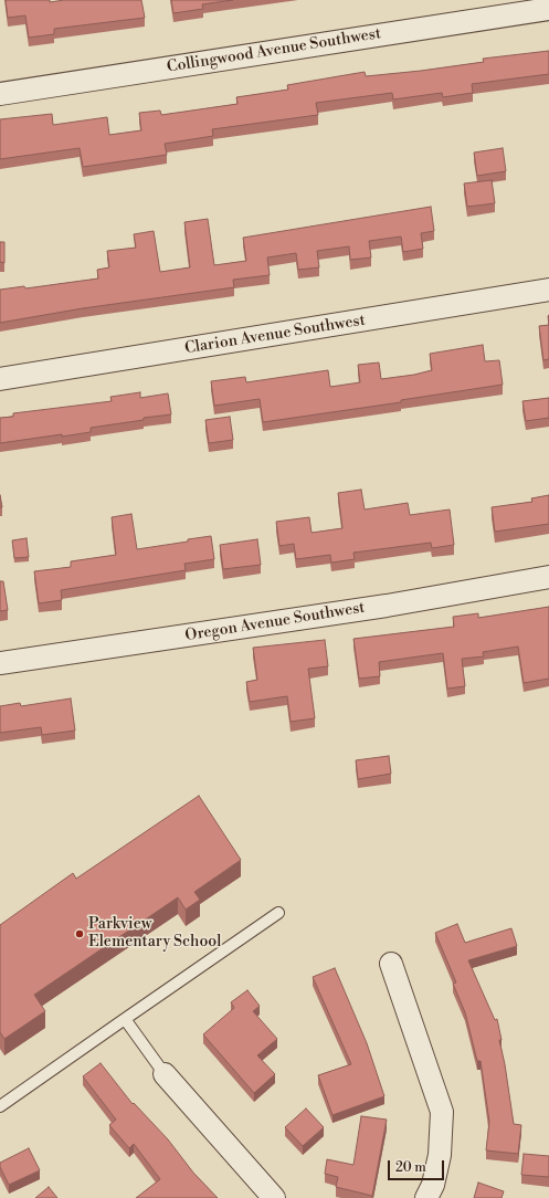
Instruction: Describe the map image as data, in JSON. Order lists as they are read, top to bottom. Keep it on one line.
{"streets":{"street":["Collingwood Avenue Southwest","Clarion Avenue Southwest","Oregon Avenue Southwest"]},"places":["Parkview Elementary School"],"scale_bar":"20 m"}
